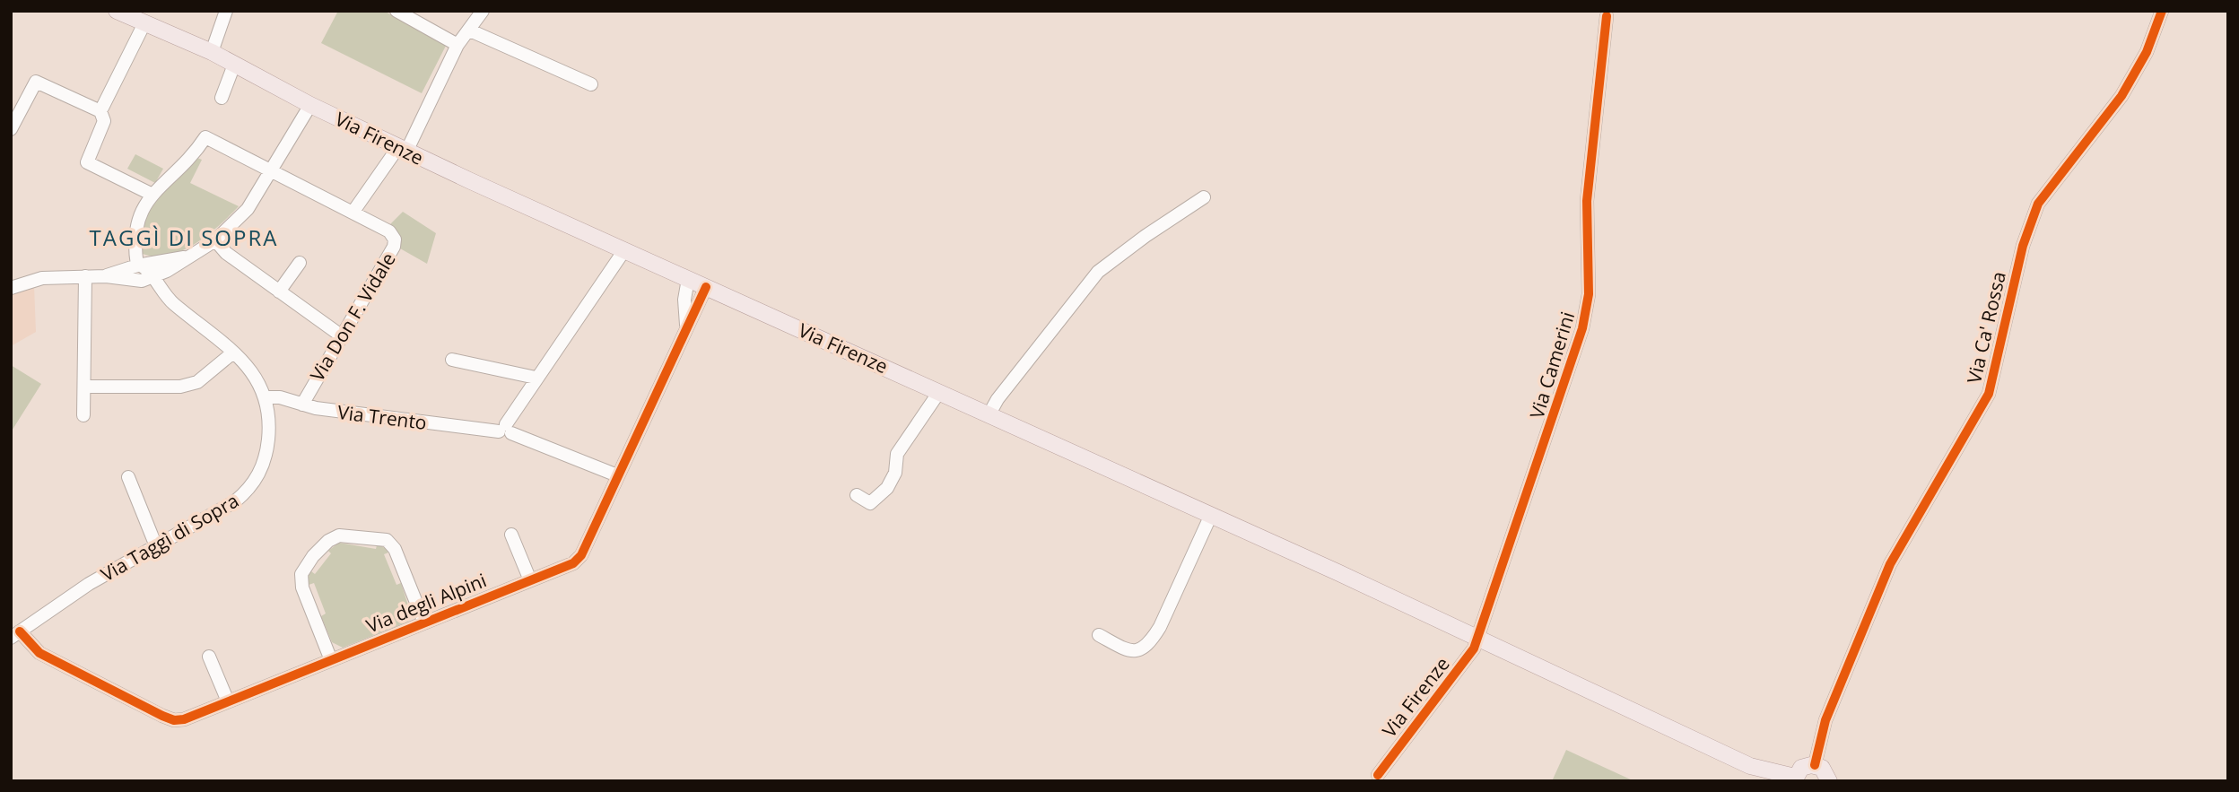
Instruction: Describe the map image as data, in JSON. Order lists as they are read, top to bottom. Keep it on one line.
{"streets":{"main road":["Via Firenze"],"street":["Via Don F. Vidale","Via Ca' Rossa","Via Camerini","Via Trento","Via Taggì di Sopra","Via degli Alpini"]},"crossings":[["Via Firenze","Via Camerini"],["Via Firenze","Via degli Alpini"],["Via Don F. Vidale","Via Trento"],["Via Trento","Via Taggì di Sopra"],["Via Trento","Via degli Alpini"],["Via Taggì di Sopra","Via degli Alpini"]],"districts":["TAGGÌ DI SOPRA"]}
